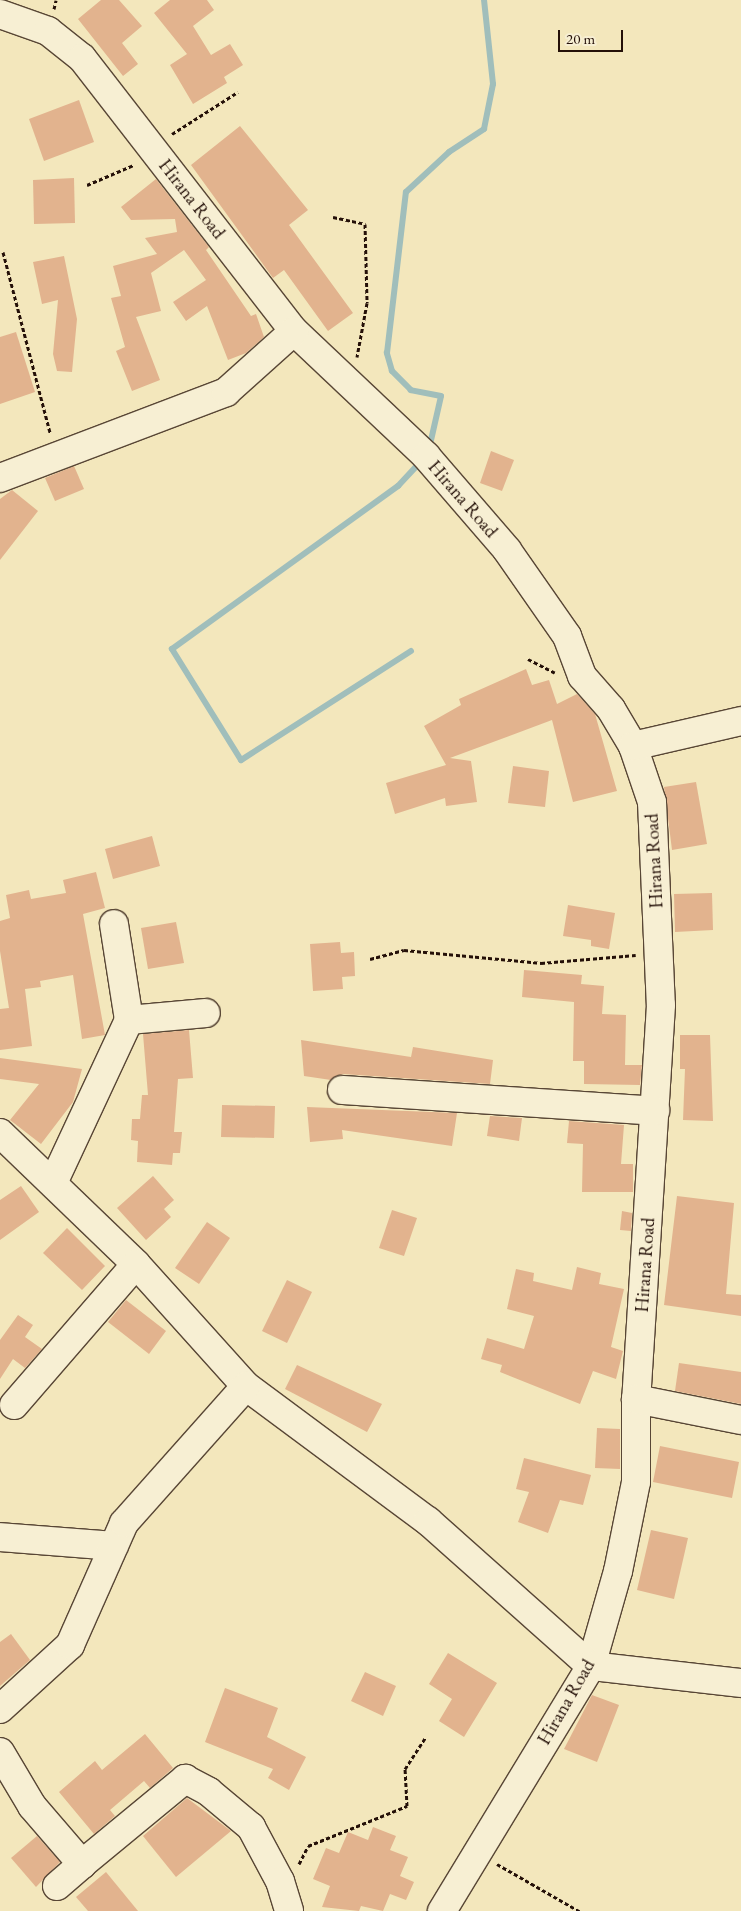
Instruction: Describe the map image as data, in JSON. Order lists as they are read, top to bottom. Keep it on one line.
{"streets":{"street":["Hirana Road"]},"scale_bar":"20 m"}
